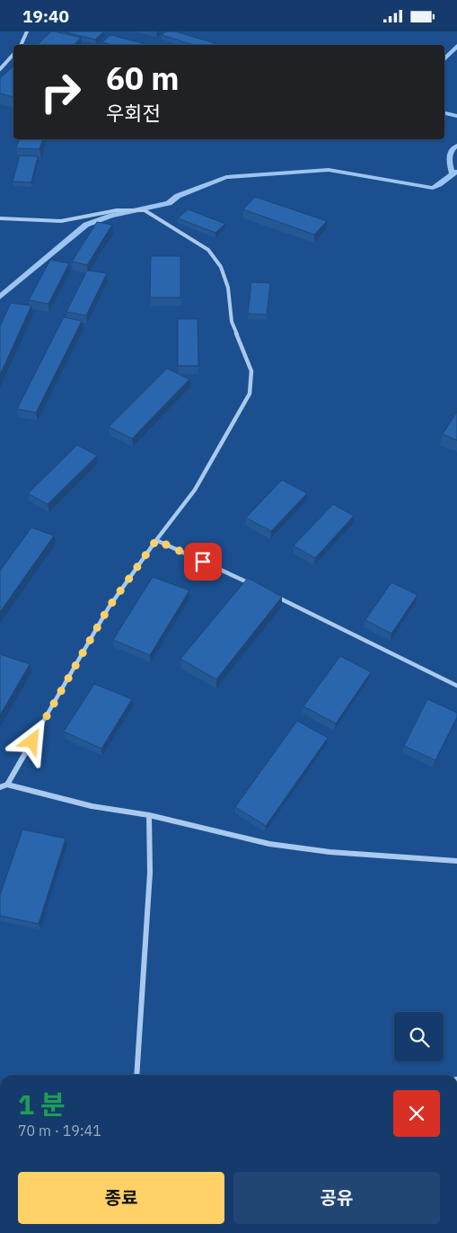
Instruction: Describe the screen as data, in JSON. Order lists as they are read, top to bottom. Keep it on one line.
{"page":{"status":"19:40","turn":["60 m","우회전"],"heading":["1 분","70 m · 19:41"],"buttons":["종료","공유"]}}
